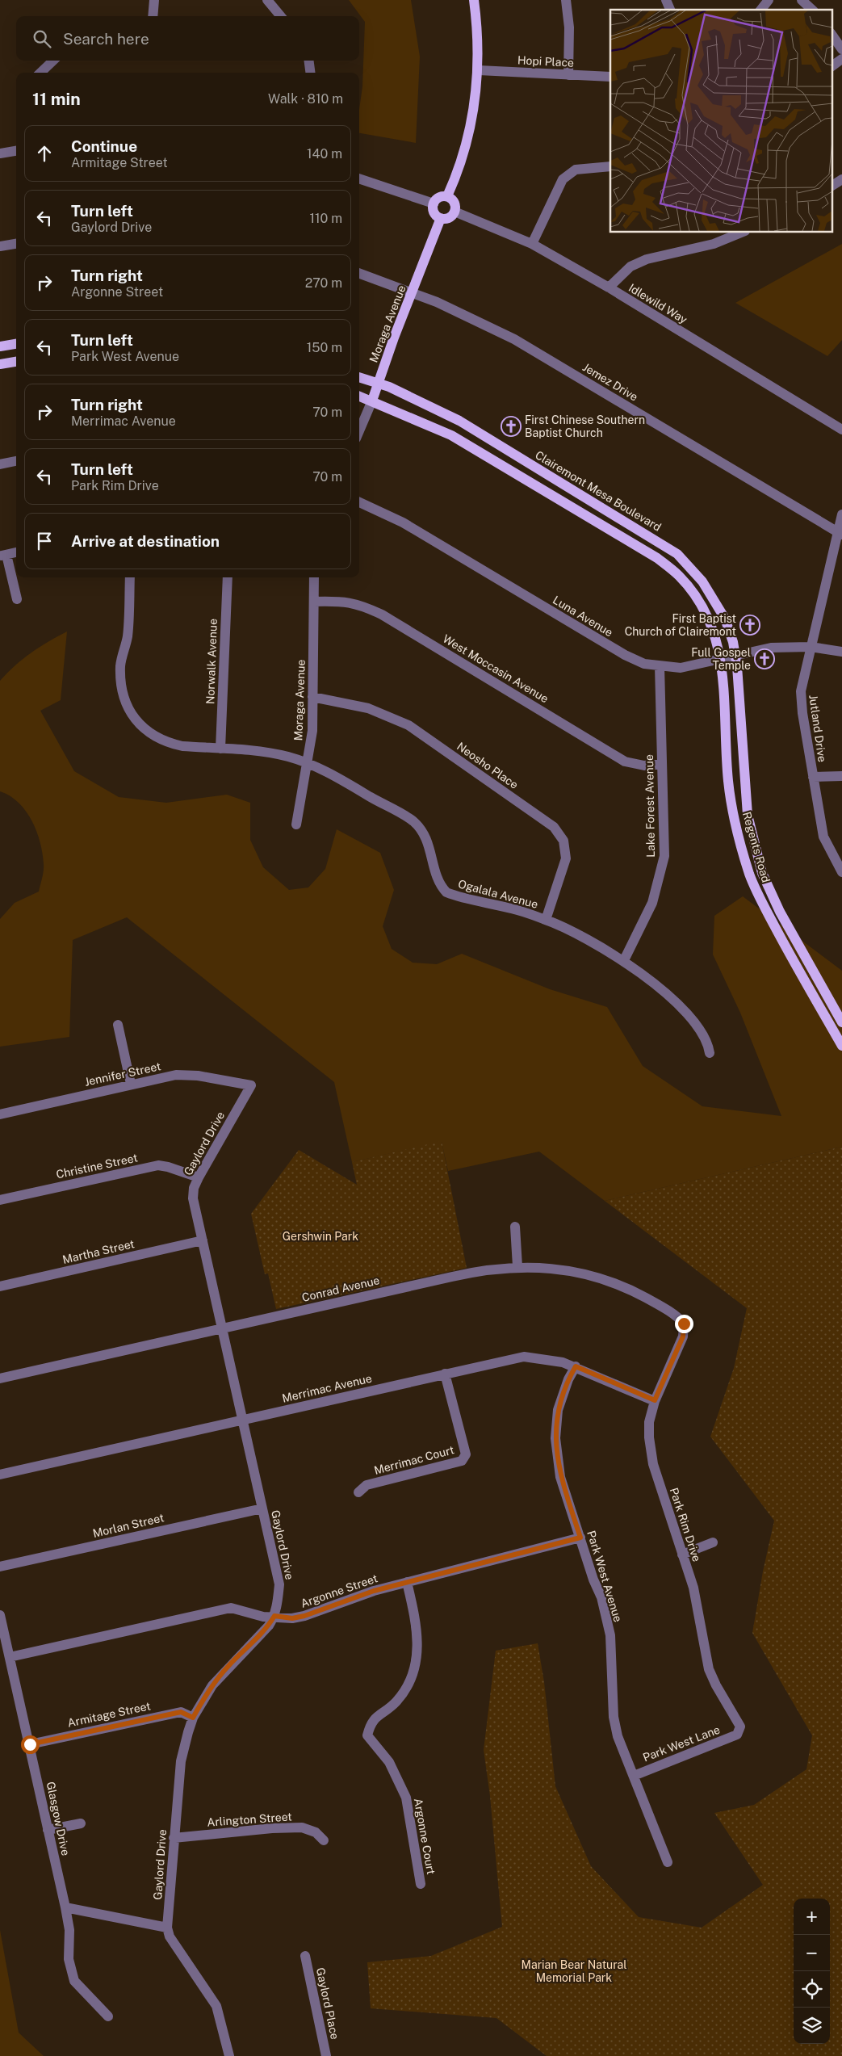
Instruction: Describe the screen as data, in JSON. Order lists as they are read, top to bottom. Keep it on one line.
{"streets":{"main road":["Moraga Avenue","Clairemont Mesa Boulevard","Regents Road"],"street":["Hopi Place","Idlewild Way","Jemez Drive","Luna Avenue","Norwalk Avenue","West Moccasin Avenue","Jutland Drive","Neosho Place","Lake Forest Avenue","Ogalala Avenue","Jennifer Street","Gaylord Drive","Christine Street","Martha Street","Conrad Avenue","Merrimac Avenue","Merrimac Court","Park Rim Drive","Morlan Street","Park West Avenue","Argonne Street","Armitage Street","Park West Lane","Glasgow Drive","Arlington Street","Argonne Court","Gaylord Place"]},"crossings":[["Idlewild Way","Moraga Avenue"],["Moraga Avenue","Jemez Drive"],["Moraga Avenue","Clairemont Mesa Boulevard"],["Moraga Avenue","West Moccasin Avenue"],["Moraga Avenue","Neosho Place"],["Moraga Avenue","Ogalala Avenue"],["Jemez Drive","Jutland Drive"],["Clairemont Mesa Boulevard","Luna Avenue"],["Clairemont Mesa Boulevard","Regents Road"],["Luna Avenue","Jutland Drive"],["Luna Avenue","Lake Forest Avenue"],["Luna Avenue","Regents Road"],["Norwalk Avenue","Ogalala Avenue"],["West Moccasin Avenue","Lake Forest Avenue"],["Neosho Place","Ogalala Avenue"],["Lake Forest Avenue","Ogalala Avenue"],["Jennifer Street","Gaylord Drive"],["Gaylord Drive","Christine Street"],["Gaylord Drive","Martha Street"],["Gaylord Drive","Conrad Avenue"],["Gaylord Drive","Merrimac Avenue"],["Gaylord Drive","Morlan Street"],["Gaylord Drive","Argonne Street"],["Gaylord Drive","Armitage Street"],["Gaylord Drive","Arlington Street"],["Conrad Avenue","Park Rim Drive"],["Merrimac Avenue","Merrimac Court"],["Merrimac Avenue","Park Rim Drive"],["Merrimac Avenue","Park West Avenue"],["Park Rim Drive","Park West Lane"],["Park West Avenue","Argonne Street"],["Park West Avenue","Park West Lane"],["Argonne Street","Glasgow Drive"],["Argonne Street","Argonne Court"],["Armitage Street","Glasgow Drive"]],"parks":["Gershwin Park","Marian Bear Natural Memorial Park"],"places":{"church":["First Chinese Southern Baptist Church","First Baptist Church of Clairemont","Full Gospel Temple"]},"page":{"search":"Search here","heading":["11 min","Walk · 810 m"],"list":[["Continue","Armitage Street","140 m"],["Turn left","Gaylord Drive","110 m"],["Turn right","Argonne Street","270 m"],["Turn left","Park West Avenue","150 m"],["Turn right","Merrimac Avenue","70 m"],["Turn left","Park Rim Drive","70 m"],"Arrive at destination"],"map_buttons":["+","−"]}}
